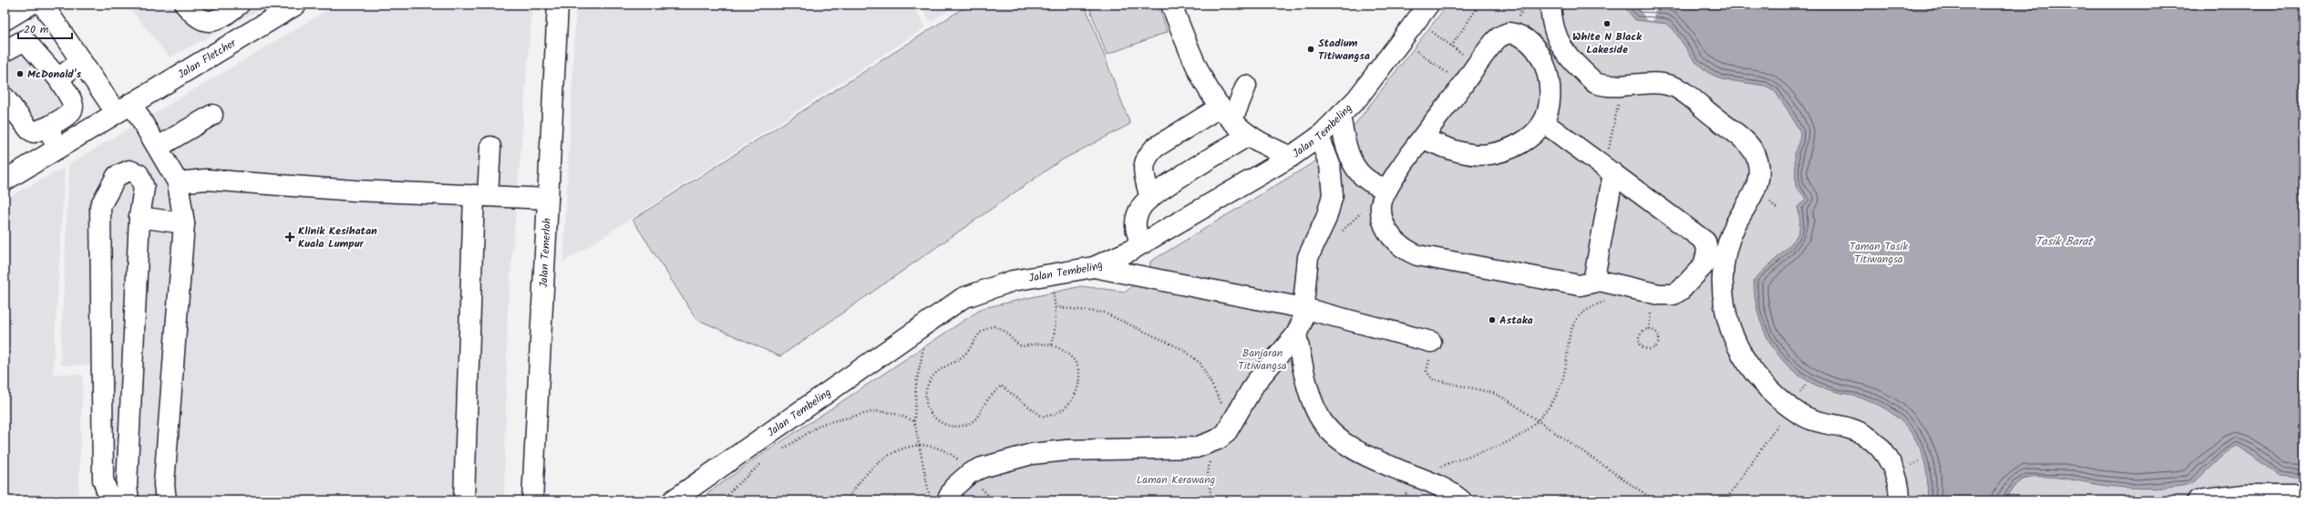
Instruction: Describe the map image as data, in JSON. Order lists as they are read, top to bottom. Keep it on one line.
{"streets":{"street":["Jalan Fletcher","Jalan Tembeling","Jalan Temerloh"]},"water":["Tasik Barat"],"parks":["Taman Tasik Titiwangsa","Banjaran Titiwangsa","Laman Kerawang"],"places":{"other":["White N Black Lakeside","Stadium Titiwangsa","McDonald's","Astaka"],"health":["Klinik Kesihatan Kuala Lumpur"]},"scale_bar":"20 m"}
